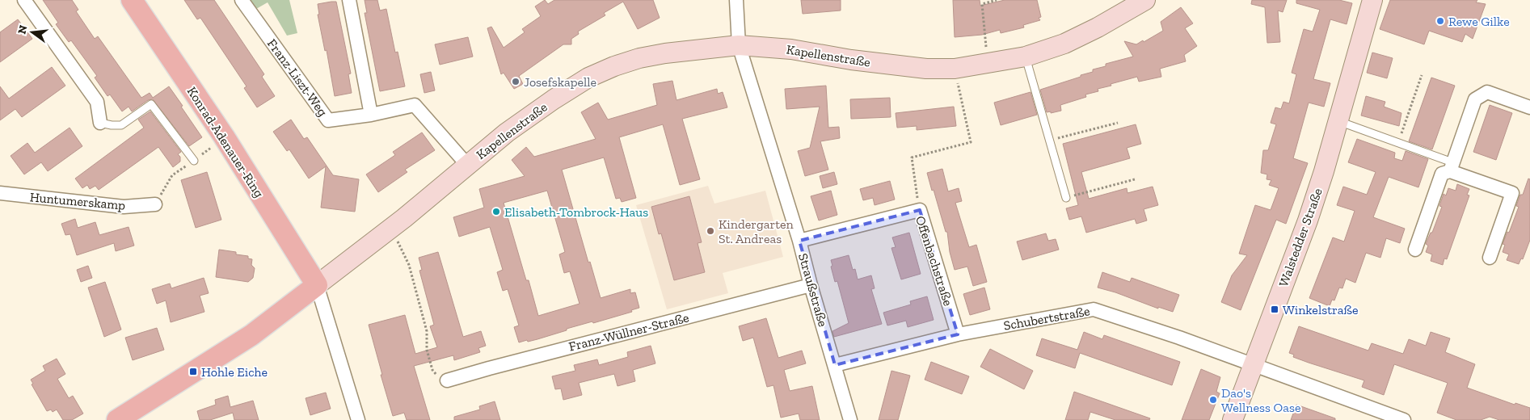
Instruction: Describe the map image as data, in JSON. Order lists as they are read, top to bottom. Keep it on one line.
{"streets":{"main road":["Kapellenstraße","Konrad-Adenauer-Ring","Walstedder Straße"],"street":["Franz-Liszt-Weg","Huntumerskamp","Offenbachstraße","Straußstraße","Schubertstraße","Franz-Wüllner-Straße"]},"crossings":[["Kapellenstraße","Franz-Liszt-Weg"],["Kapellenstraße","Konrad-Adenauer-Ring"],["Kapellenstraße","Straußstraße"],["Walstedder Straße","Schubertstraße"],["Offenbachstraße","Straußstraße"],["Offenbachstraße","Schubertstraße"],["Straußstraße","Schubertstraße"],["Straußstraße","Franz-Wüllner-Straße"]],"places":{"other":["Rewe Gilke","Josefskapelle","Elisabeth-Tombrock-Haus","Kindergarten St. Andreas","Dao's Wellness Oase"],"transit":["Winkelstraße","Hohle Eiche"]},"north":"left"}
